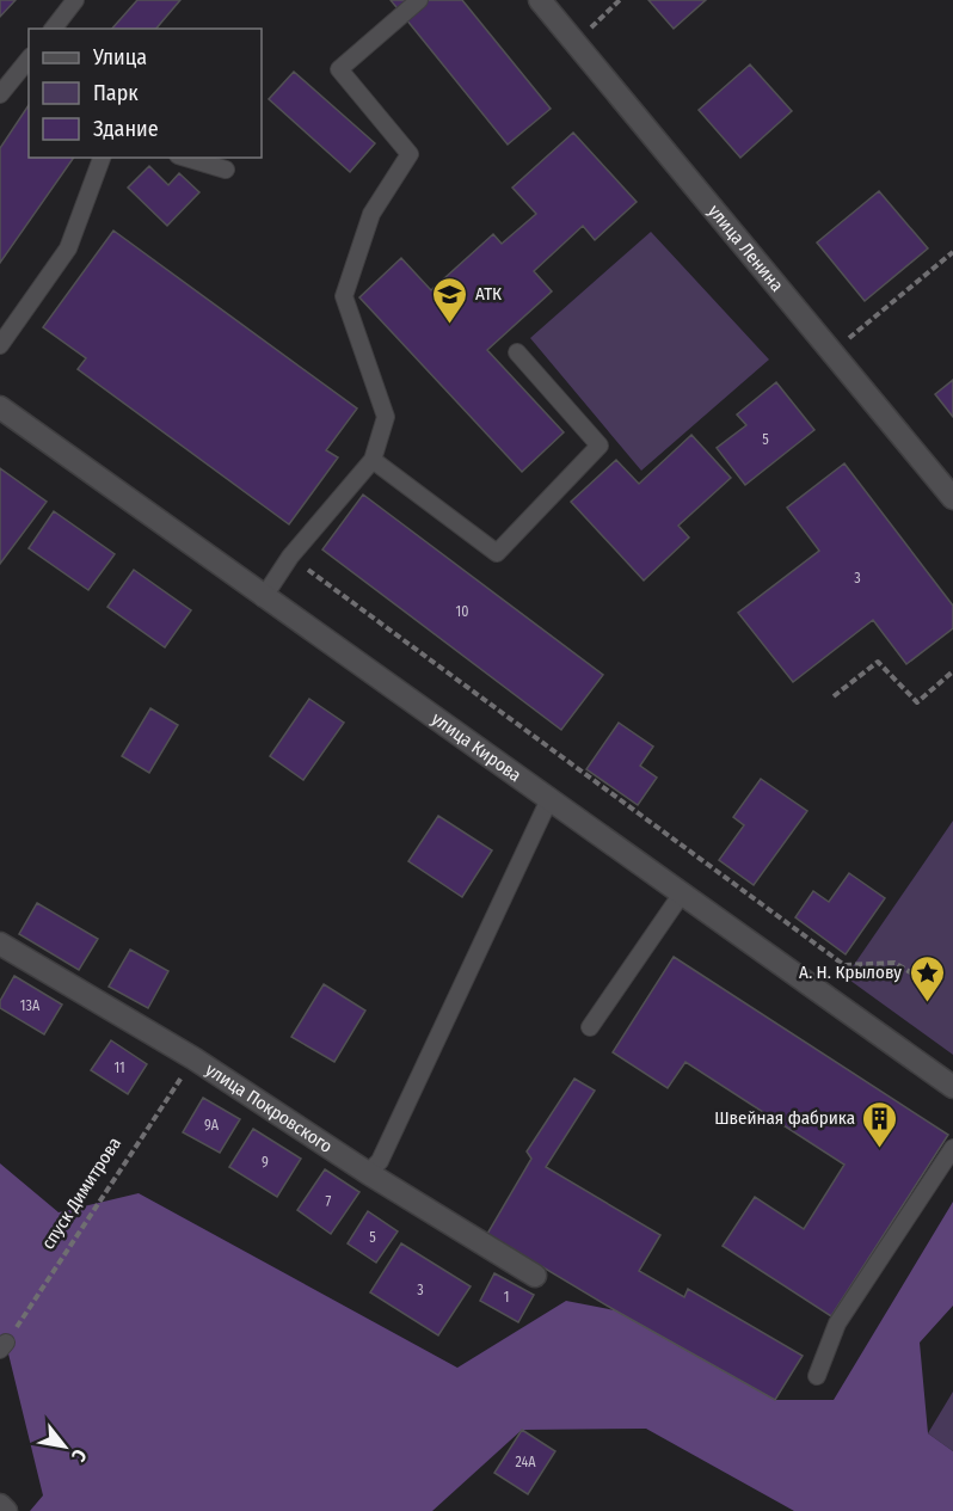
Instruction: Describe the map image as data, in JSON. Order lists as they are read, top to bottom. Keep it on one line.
{"streets":{"street":["улица Ленина","улица Кирова","улица Покровского"],"path":["спуск Димитрова"]},"crossings":[["улица Покровского","спуск Димитрова"]],"places":{"school or university":["АТК"],"place":["А. Н. Крылову"],"building":["Швейная фабрика"]},"house_numbers":["5","3","10","13А","11","9А","9","7","5","3","1","24А"],"legend":["Улица","Парк","Здание"],"north":"bottom right"}
